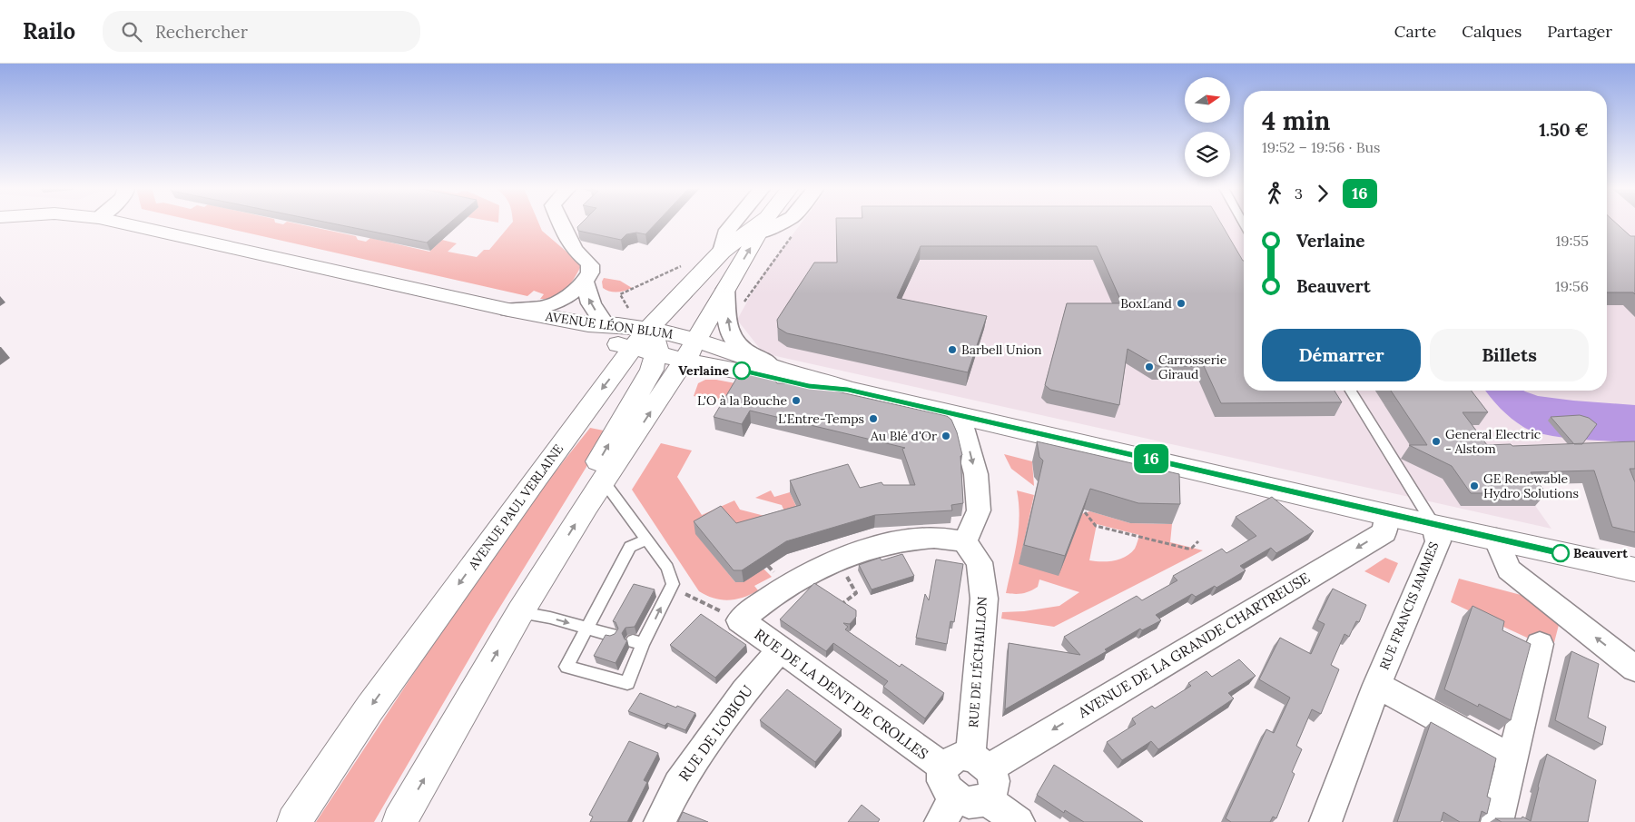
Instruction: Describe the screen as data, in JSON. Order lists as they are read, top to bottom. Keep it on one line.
{"streets":{"street":["AVENUE LÉON BLUM","AVENUE PAUL VERLAINE","RUE FRANCIS JAMMES","AVENUE DE LA GRANDE CHARTREUSE","RUE DE L'ÉCHAILLON","RUE DE LA DENT DE CROLLES","RUE DE L'OBIOU"]},"crossings":[["AVENUE LÉON BLUM","AVENUE PAUL VERLAINE"],["AVENUE DE LA GRANDE CHARTREUSE","RUE DE L'ÉCHAILLON"],["AVENUE DE LA GRANDE CHARTREUSE","RUE DE LA DENT DE CROLLES"],["RUE DE L'ÉCHAILLON","RUE DE LA DENT DE CROLLES"],["RUE DE LA DENT DE CROLLES","RUE DE L'OBIOU"]],"one_way":["AVENUE DE LA GRANDE CHARTREUSE"],"places":["BoxLand","Barbell Union","Carrosserie Giraud","Verlaine","L'O à la Bouche","L'Entre-Temps","Au Blé d'Or","General Electric - Alstom","GE Renewable Hydro Solutions","Beauvert"],"lines":["bus line 16"],"north":"right","page":{"header":"Railo","search":"Rechercher","nav":["Carte","Calques","Partager"],"on_map":"16","heading":["4 min","19:52 – 19:56 · Bus","1.50 €"],"legs":["3","16"],"list":[{"name":"Verlaine","value":"19:55"},{"name":"Beauvert","value":"19:56"}],"buttons":["Démarrer","Billets"]}}
